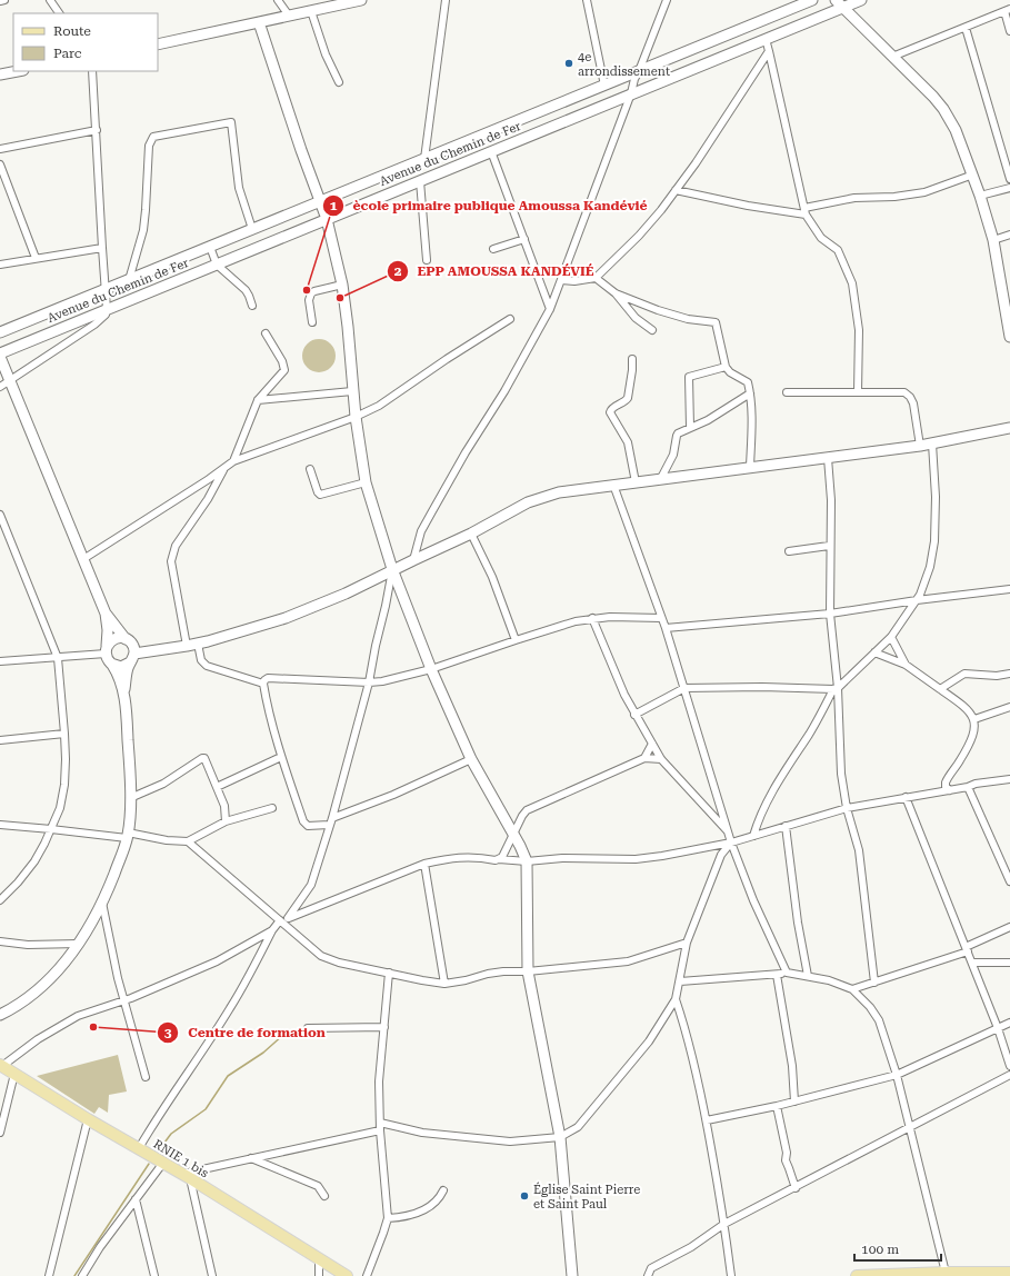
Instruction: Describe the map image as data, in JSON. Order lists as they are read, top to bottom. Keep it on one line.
{"streets":{"main road":["Avenue du Chemin de Fer","RNIE 1 bis"]},"places":["4e arrondissement","ècole primaire publique Amoussa Kandévié","EPP AMOUSSA KANDÉVIÉ","Centre de formation","Église Saint Pierre et Saint Paul"],"legend":["Route","Parc"],"scale_bar":"100 m"}
